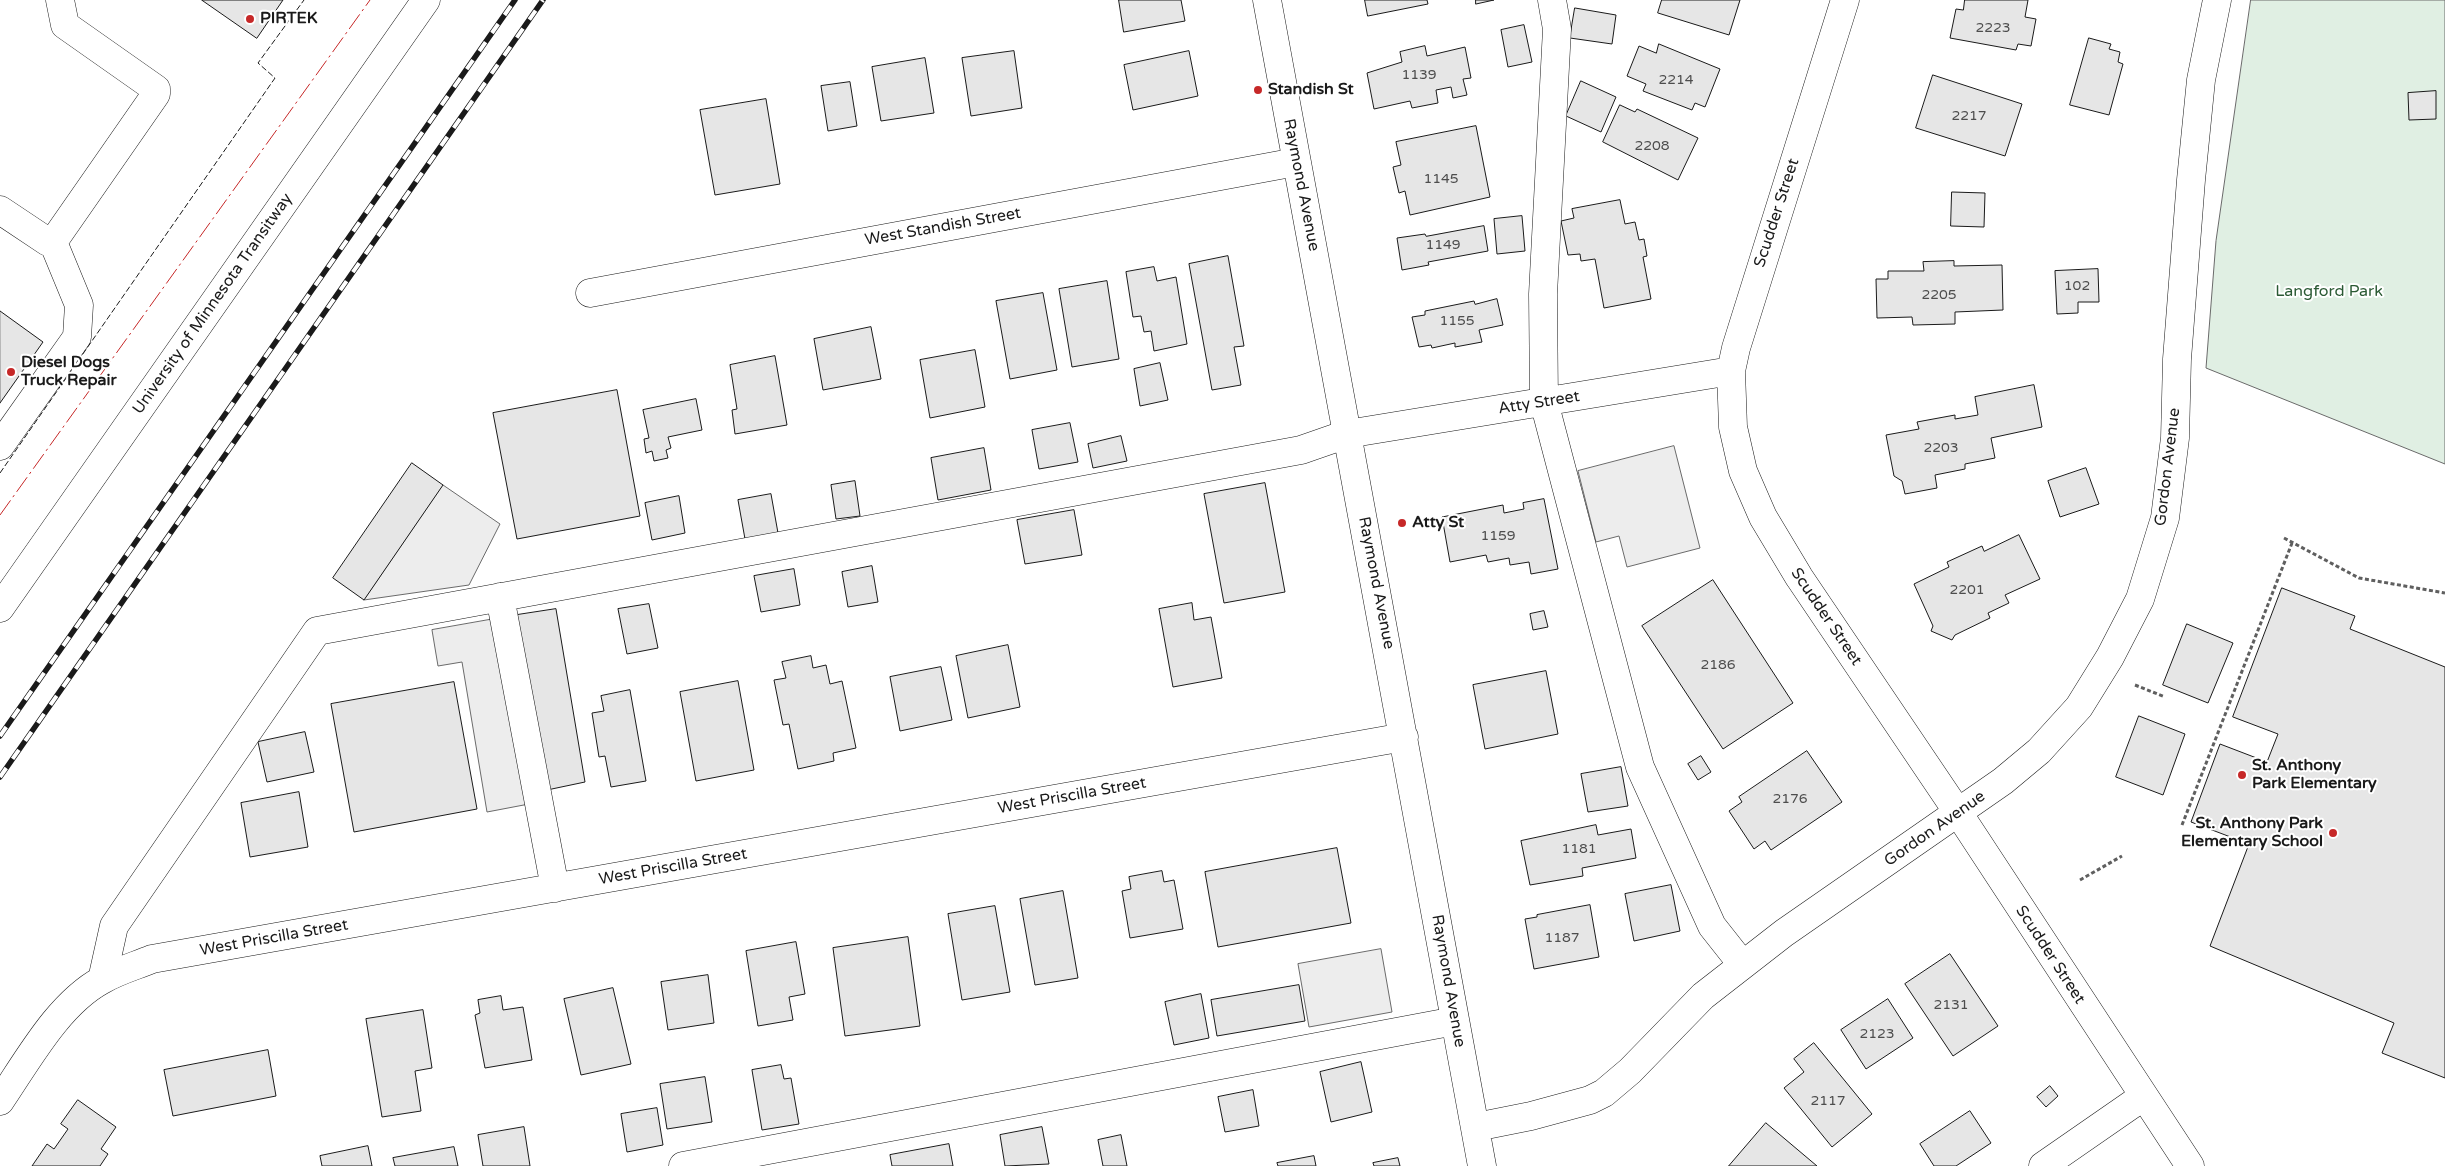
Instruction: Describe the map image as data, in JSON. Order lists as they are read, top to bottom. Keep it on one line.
{"streets":{"street":["Raymond Avenue","Scudder Street","West Standish Street","University of Minnesota Transitway","Atty Street","Gordon Avenue","West Priscilla Street"]},"crossings":[["Raymond Avenue","West Standish Street"],["Raymond Avenue","Atty Street"],["Raymond Avenue","Gordon Avenue"],["Raymond Avenue","West Priscilla Street"],["Scudder Street","Atty Street"],["Scudder Street","Gordon Avenue"],["Atty Street","West Priscilla Street"]],"parks":["Langford Park"],"places":["PIRTEK","Standish St","Diesel Dogs Truck Repair","Atty St","St. Anthony Park Elementary","St. Anthony Park Elementary School"],"house_numbers":["2223","1139","2214","2217","2208","1145","1149","102","2205","1155","2203","1159","2201","2186","2176","1181","1187","2131","2123","2117"]}
